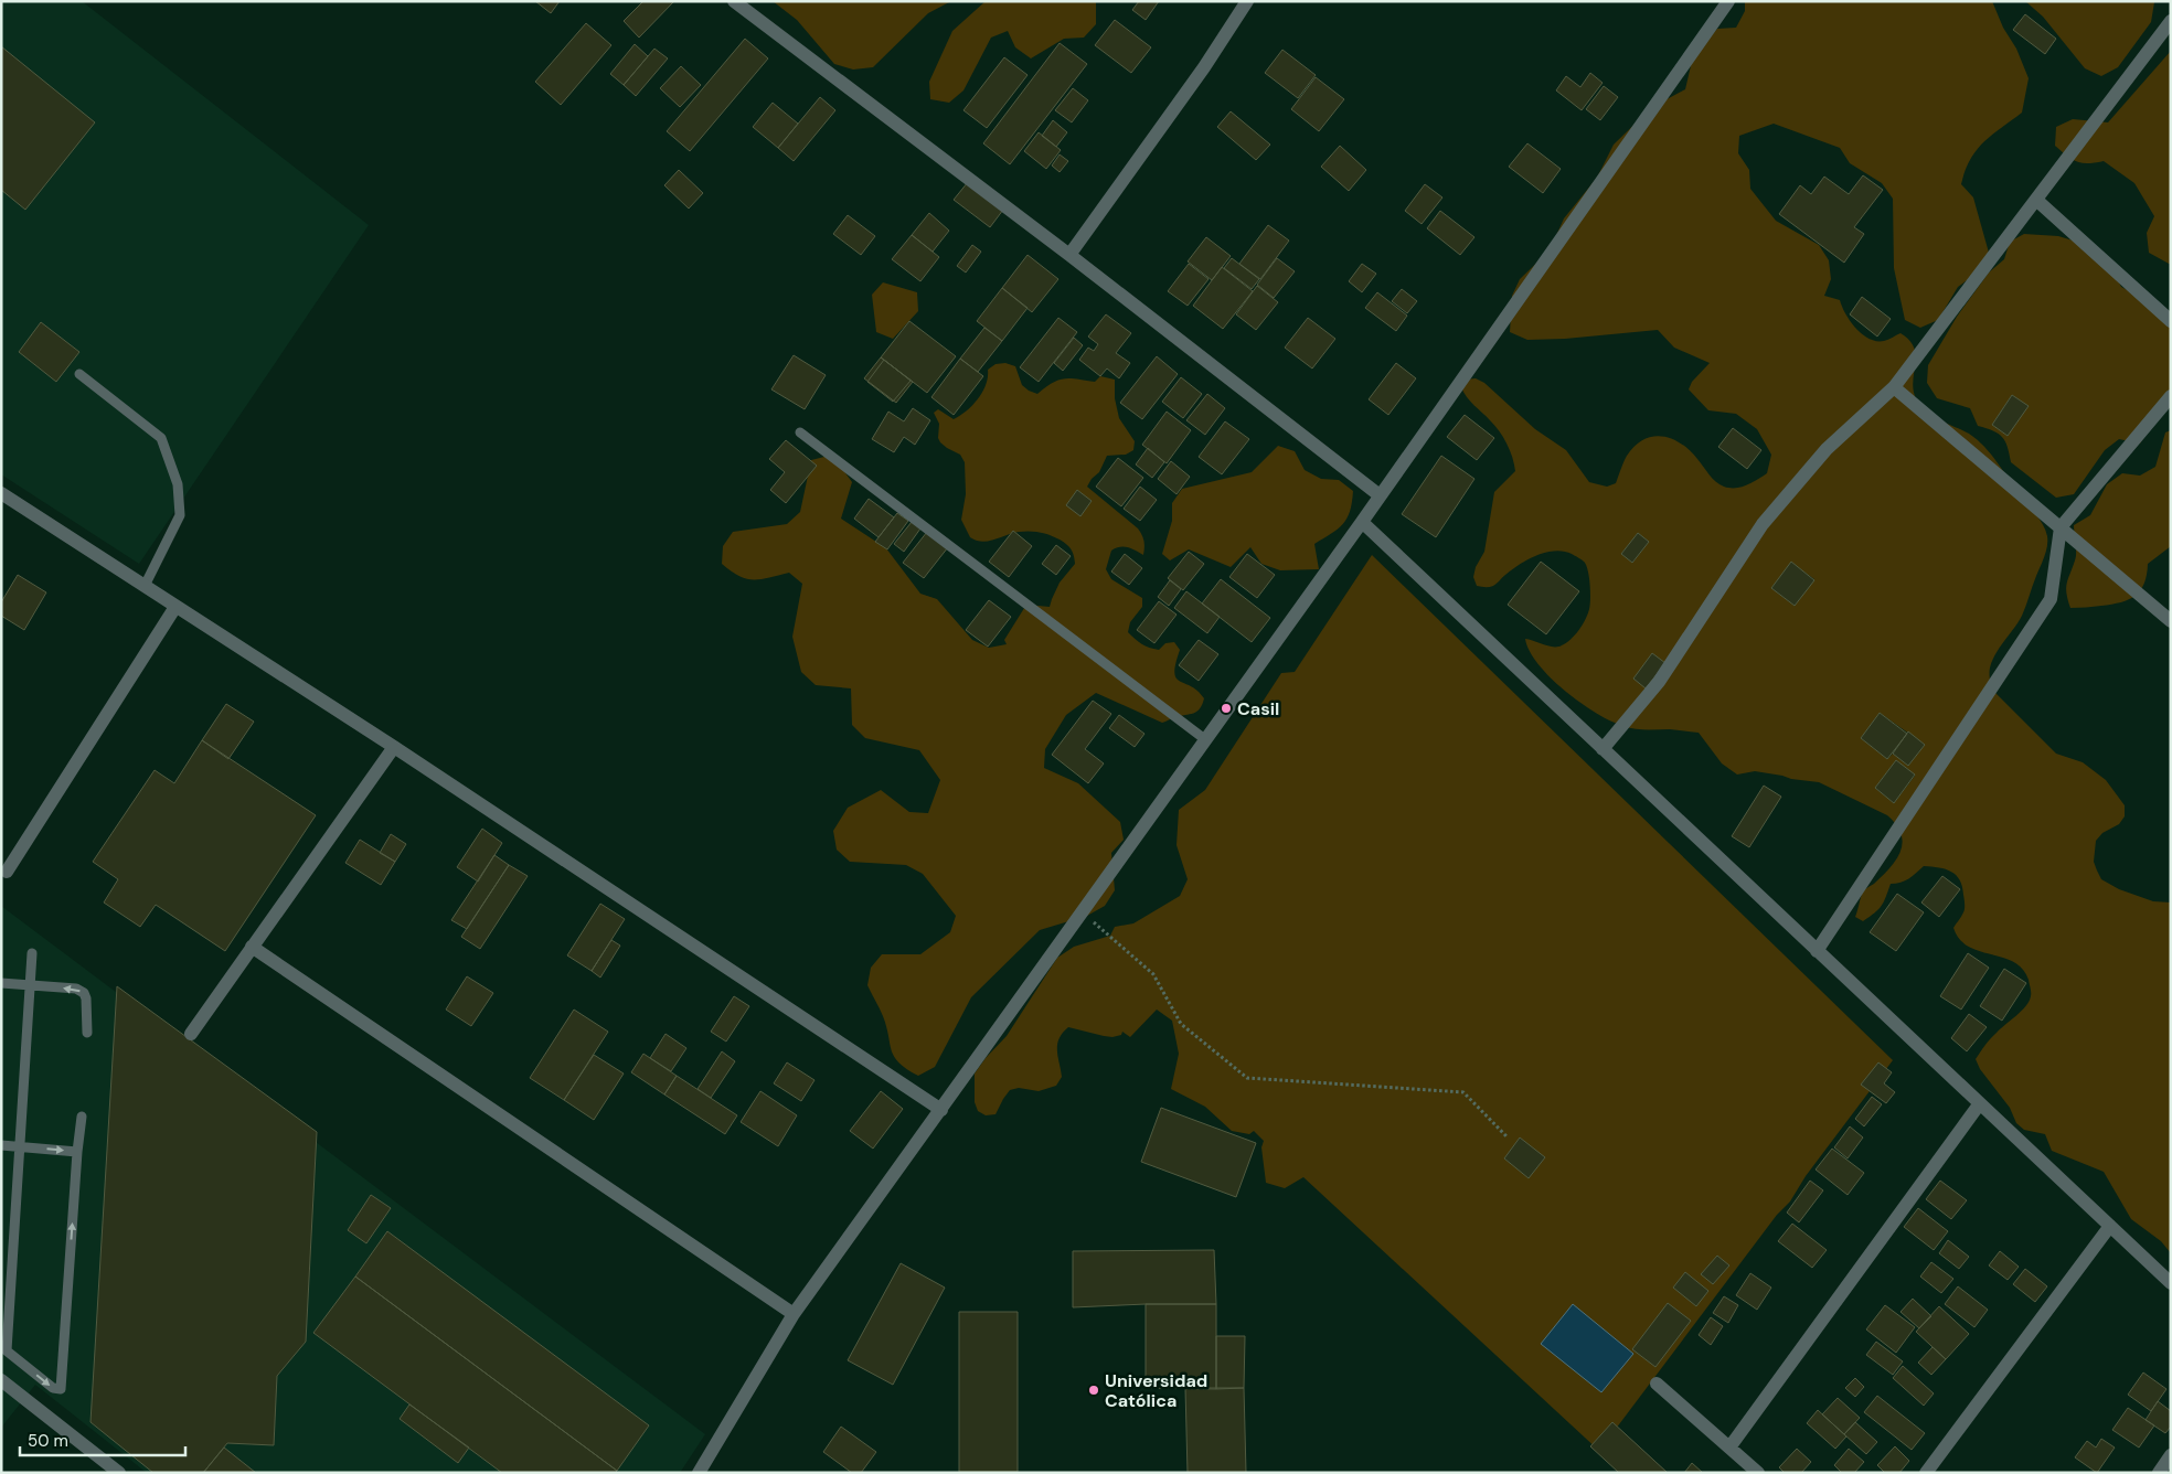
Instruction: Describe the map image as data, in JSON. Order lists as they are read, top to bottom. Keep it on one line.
{"places":["Casil","Universidad Católica"],"scale_bar":"50 m"}
